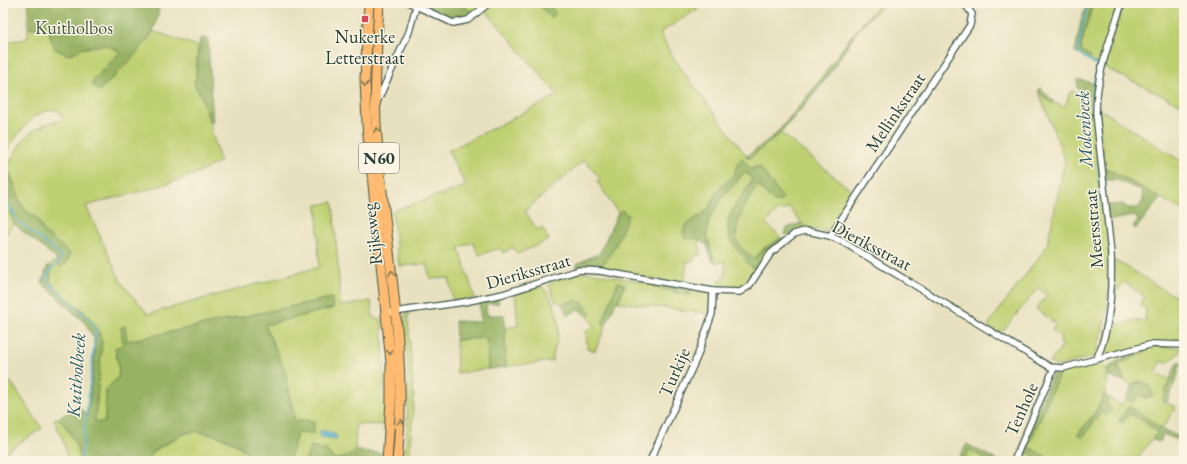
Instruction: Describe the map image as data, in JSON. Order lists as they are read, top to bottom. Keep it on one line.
{"streets":{"highway":["N60","Rijksweg"],"street":["Mellinkstraat","Meersstraat","Dieriksstraat","Turkije","Tenhole"]},"crossings":[["Mellinkstraat","Dieriksstraat"],["Rijksweg","Dieriksstraat"],["Dieriksstraat","Turkije"],["Dieriksstraat","Tenhole"]],"water":["Molenbeek","Kuitholbeek"],"parks":["Kuitholbos"],"places":{"transit":["Nukerke Letterstraat"]}}
